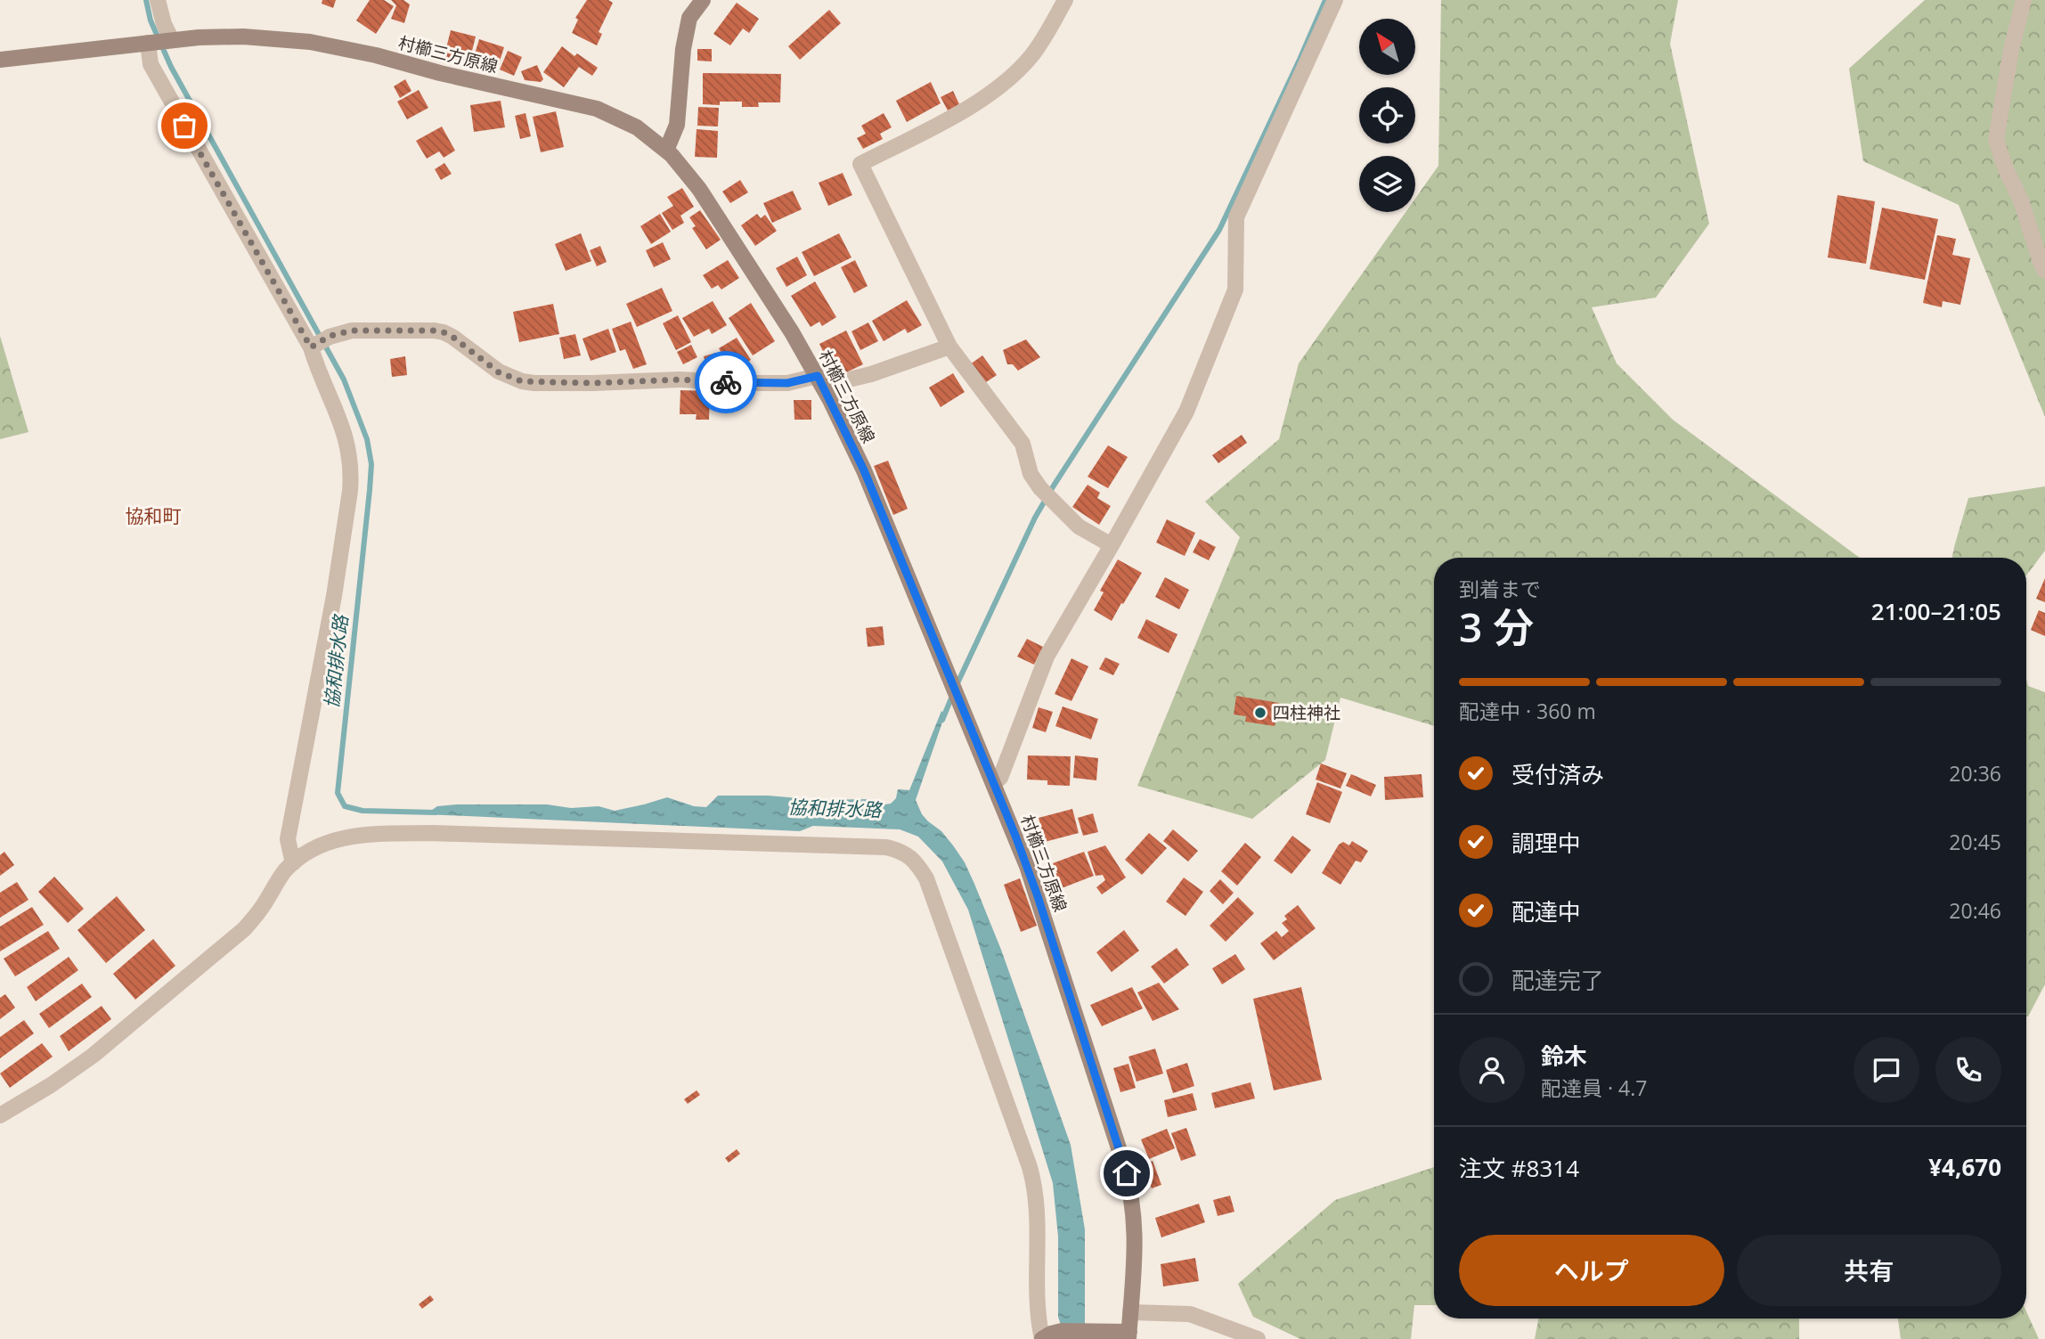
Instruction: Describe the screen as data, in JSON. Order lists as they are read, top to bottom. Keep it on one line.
{"streets":{"main road":["村櫛三方原線"]},"districts":["協和町"],"water":["協和排水路"],"places":["四柱神社"],"north":"top left","page":{"heading":["3 分","到着まで","21:00–21:05"],"panel":["鈴木","配達員 · 4.7","注文 #8314","¥4,670"],"bar":"配達中 · 360 m","list":[["受付済み","20:36"],["調理中","20:45"],["配達中","20:46"],"配達完了"],"buttons":["ヘルプ","共有"]}}
